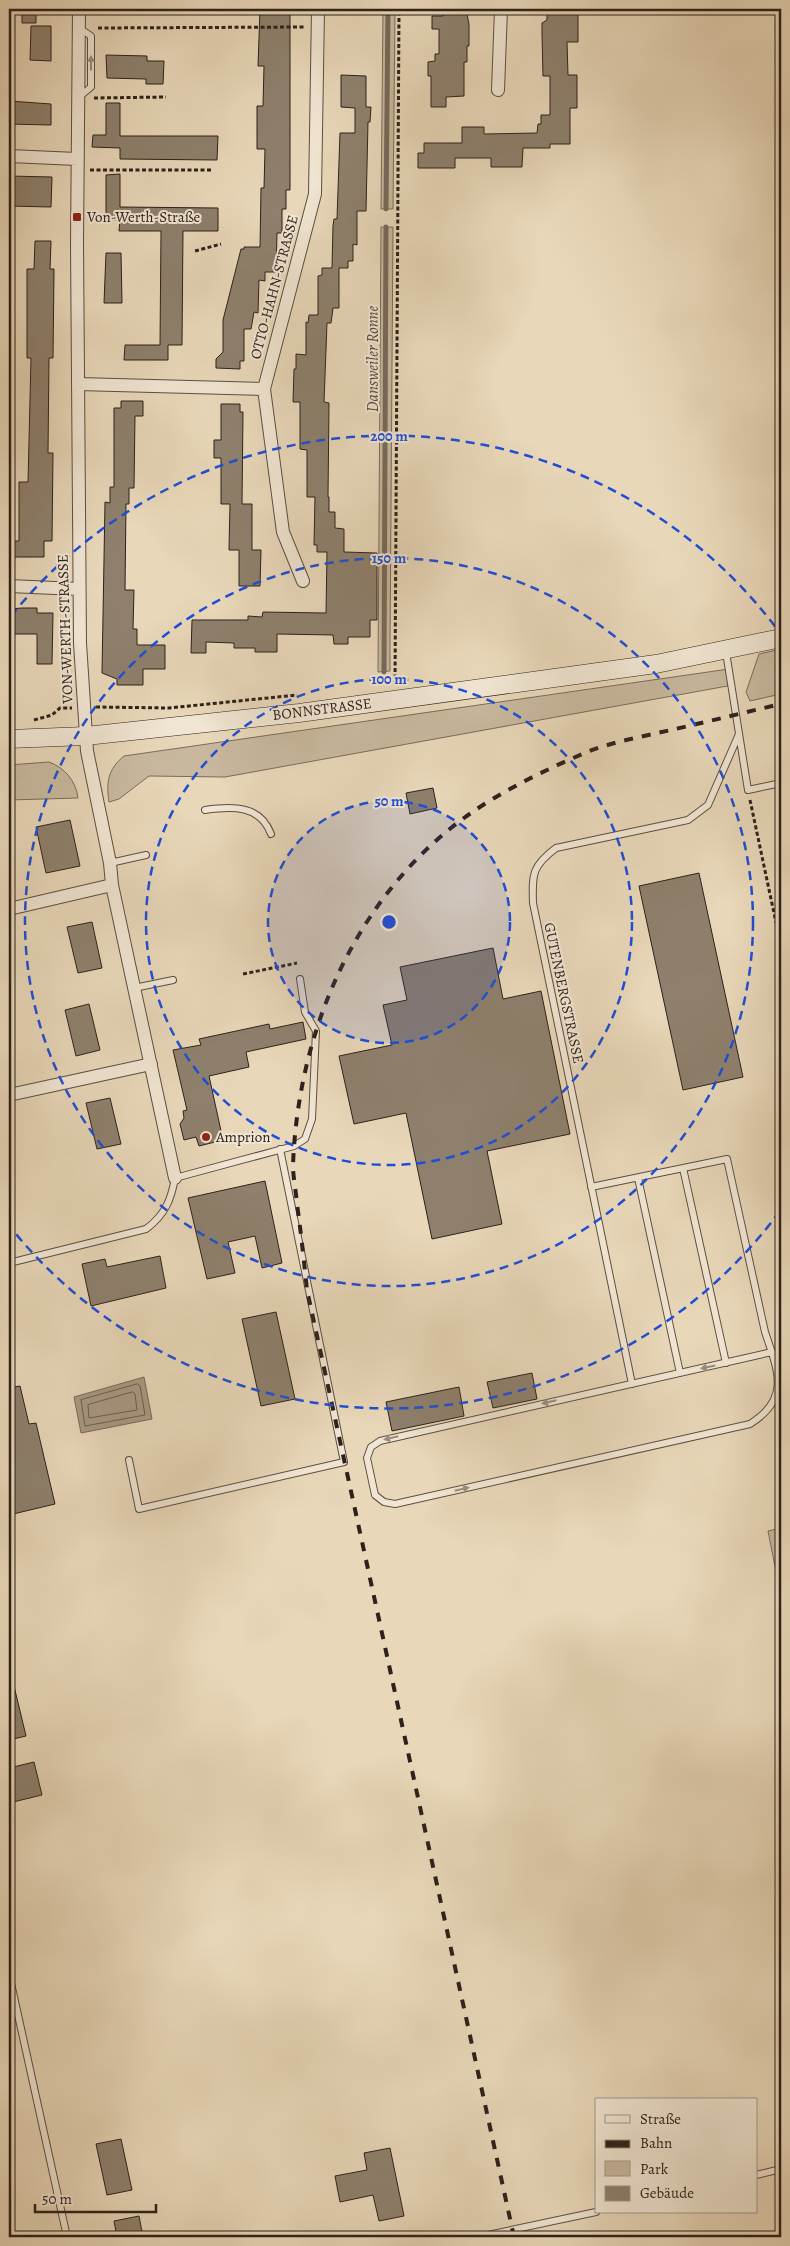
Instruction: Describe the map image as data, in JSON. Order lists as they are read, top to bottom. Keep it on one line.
{"streets":{"main road":["BONNSTRASSE"],"street":["OTTO-HAHN-STRASSE","VON-WERTH-STRASSE"],"lane":["GUTENBERGSTRASSE"]},"crossings":[["VON-WERTH-STRASSE","BONNSTRASSE"]],"water":["Dansweiler Ronne"],"places":{"transit":["Von-Werth-Straße"],"other":["Amprion"]},"legend":["Straße","Bahn","Park","Gebäude"],"scale_bar":"50 m","rings":["200 m","150 m","100 m","50 m"]}
